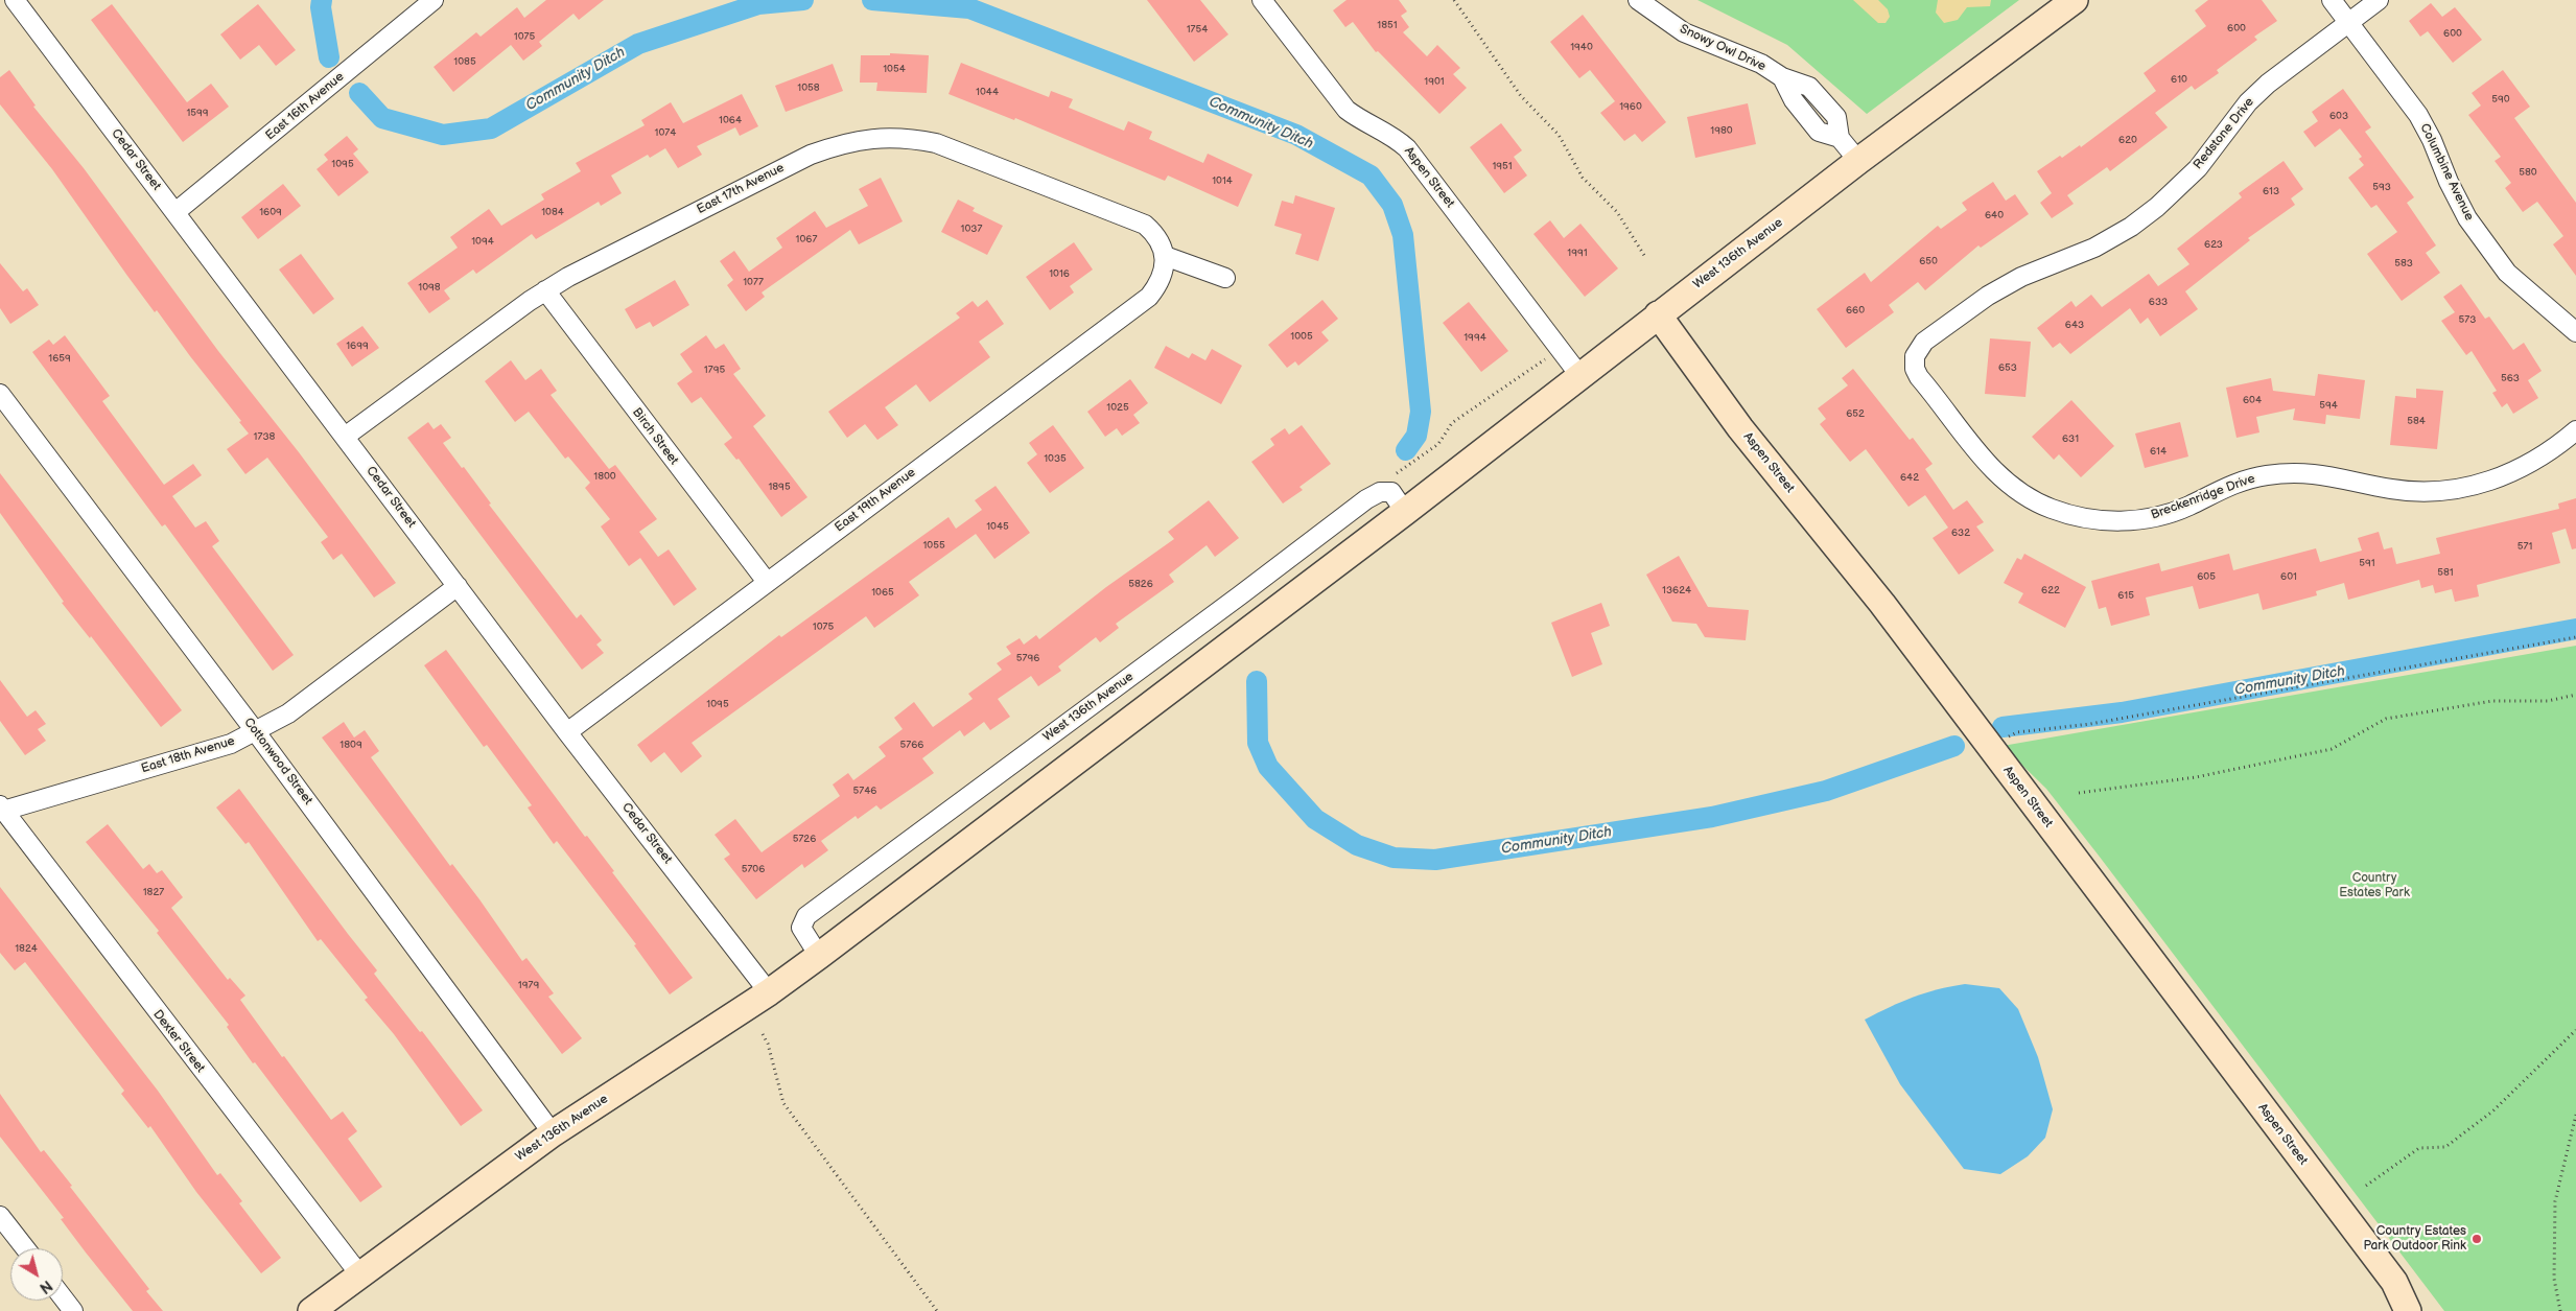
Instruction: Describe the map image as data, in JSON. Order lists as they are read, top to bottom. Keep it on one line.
{"streets":{"main road":["Aspen Street","West 136th Avenue"],"street":["Snowy Owl Drive","East 16th Avenue","Redstone Drive","Cedar Street","Columbine Avenue","East 17th Avenue","Birch Street","Breckenridge Drive","East 19th Avenue","East 18th Avenue","Cottonwood Street","Dexter Street"]},"crossings":[["Snowy Owl Drive","West 136th Avenue"],["East 16th Avenue","Cedar Street"],["Redstone Drive","Columbine Avenue"],["Redstone Drive","Breckenridge Drive"],["Cedar Street","East 17th Avenue"],["Cedar Street","West 136th Avenue"],["Cedar Street","East 19th Avenue"],["Cedar Street","East 18th Avenue"],["Aspen Street","West 136th Avenue"],["East 17th Avenue","Birch Street"],["East 17th Avenue","East 19th Avenue"],["West 136th Avenue","Cottonwood Street"],["West 136th Avenue","Dexter Street"],["Birch Street","East 19th Avenue"],["East 18th Avenue","Cottonwood Street"],["East 18th Avenue","Dexter Street"]],"water":["Community Ditch"],"parks":["Country Estates Park"],"places":["Country Estates Park Outdoor Rink"],"house_numbers":["1851","600","1754","600","1075","1940","1085","1054","610","1901","1058","1044","590","1960","1599","603","1064","1980","1074","620","1095","1951","580","1014","593","613","1609","1084","640","1037","1067","1094","623","1991","650","583","1016","1077","1098","633","660","573","643","1005","1994","1699","1659","653","1795","563","604","594","1025","652","584","1738","631","614","1035","1800","642","1895","1045","632","1055","571","591","581","605","601","5826","13624","622","1065","615","1075","5796","1095","1809","5766","5746","5726","5706","1827","1824","1979"],"north":"bottom right"}
